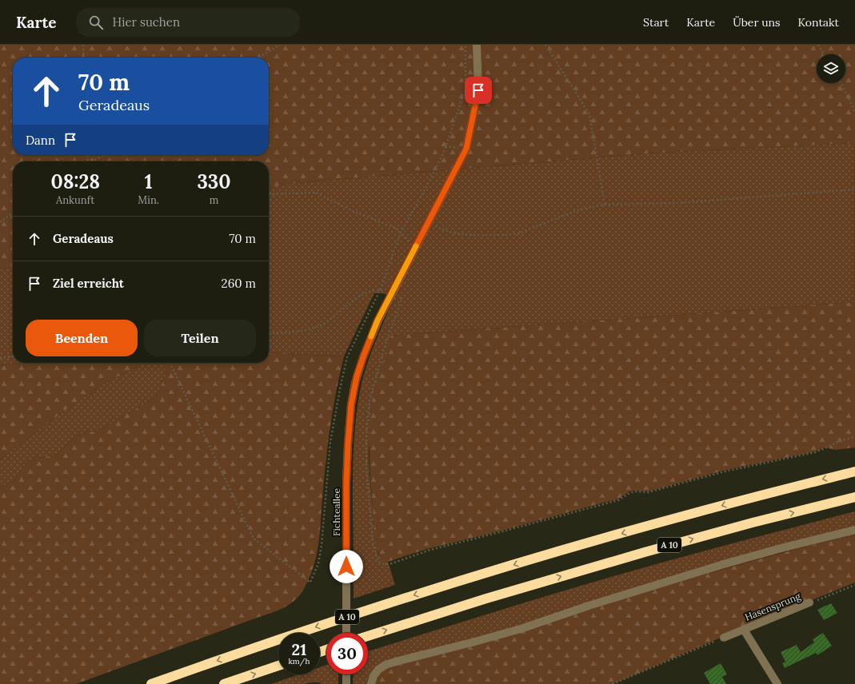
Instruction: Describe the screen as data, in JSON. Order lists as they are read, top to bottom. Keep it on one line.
{"streets":{"highway":["A 10"],"street":["Fichteallee","Hasensprung"]},"page":{"header":"Karte","search":"Hier suchen","nav":["Start","Karte","Über uns","Kontakt"],"turn":["70 m","Geradeaus"],"then":"Dann","eta":["08:28","Ankunft","1","Min.","330","m"],"list":[{"name":"Geradeaus","value":"70 m"},{"name":"Ziel erreicht","value":"260 m"}],"buttons":["Beenden","Teilen"],"speed":"21 km/h","limit":"30"}}
